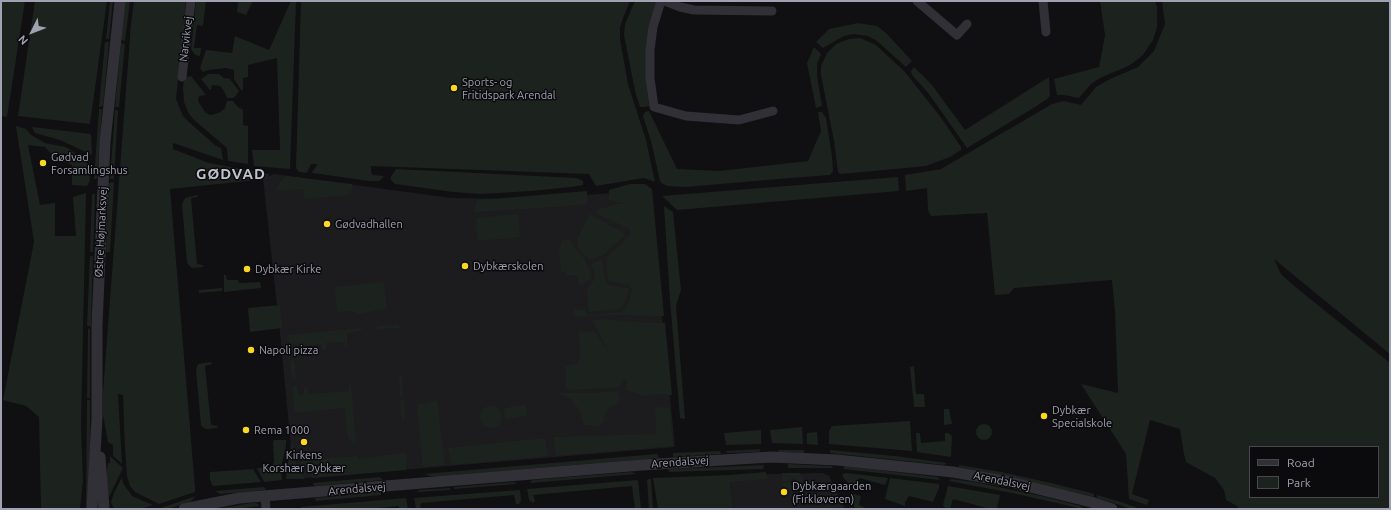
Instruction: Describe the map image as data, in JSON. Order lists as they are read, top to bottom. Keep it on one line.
{"streets":{"street":["Narvikvej","Østre Højmarksvej","Arendalsvej"]},"districts":["GØDVAD"],"places":["Sports- og Fritidspark Arendal","Gødvad Forsamlingshus","Gødvadhallen","Dybkærskolen","Dybkær Kirke","Napoli pizza","Dybkær Specialskole","Rema 1000","Kirkens Korshær Dybkær","Dybkærgaarden (Firkløveren)"],"legend":["Road","Park"],"north":"bottom left"}
